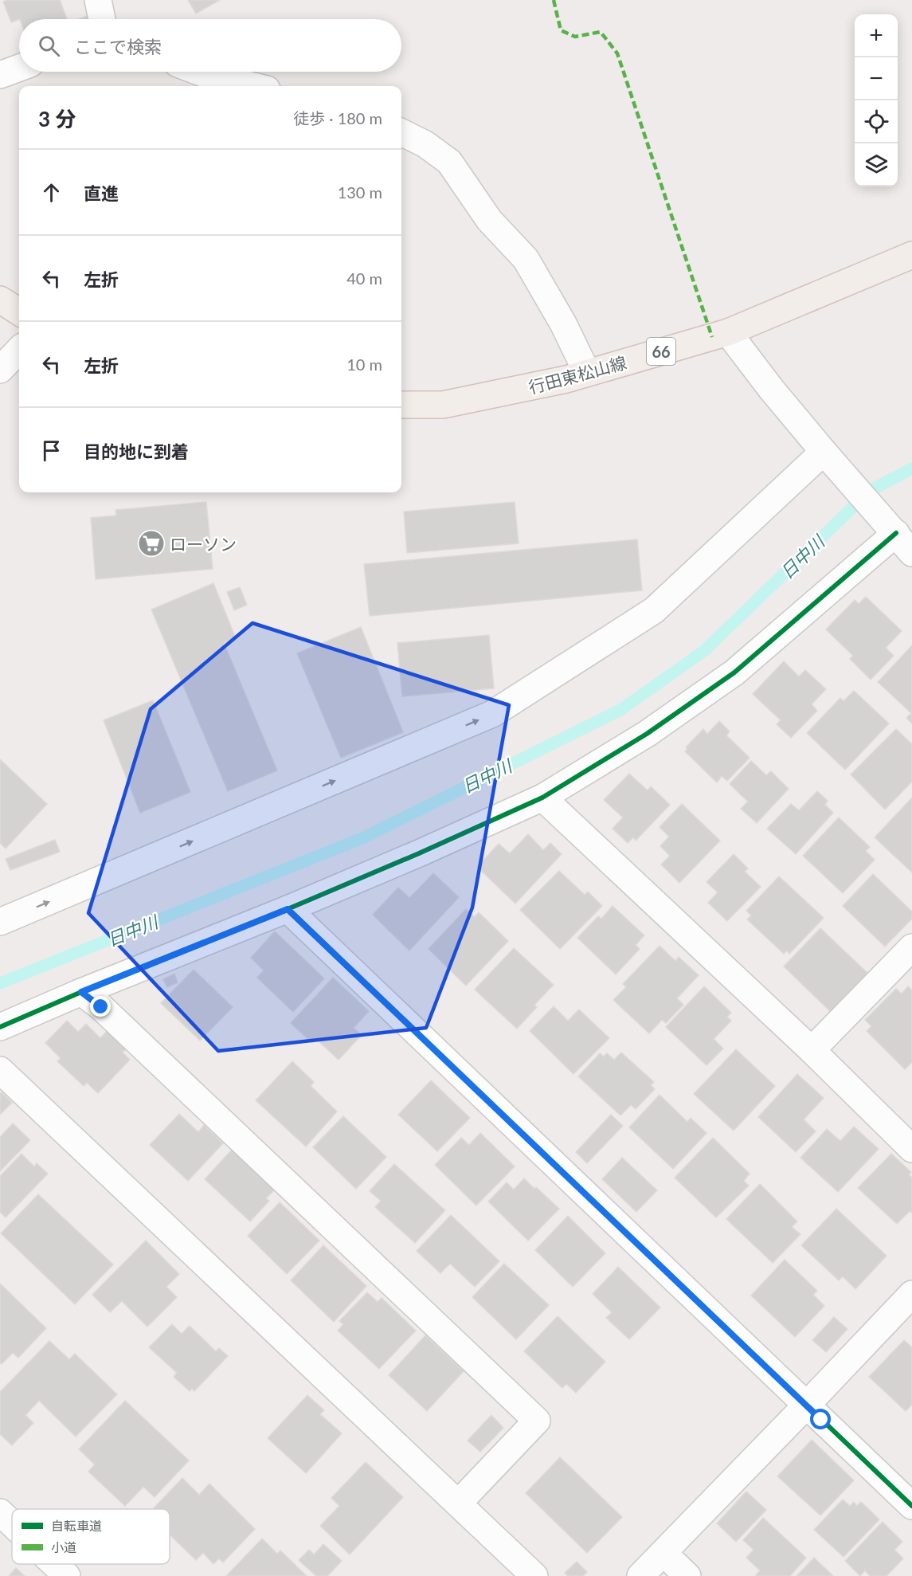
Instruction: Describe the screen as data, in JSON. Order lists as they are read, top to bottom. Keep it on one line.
{"streets":{"main road":["66","行田東松山線"]},"water":["日中川"],"places":{"supermarket":["ローソン"]},"legend":["自転車道","小道"],"page":{"map_buttons":["+","−"],"search":"ここで検索","heading":["3 分","徒歩 · 180 m"],"list":[["直進","130 m"],["左折","40 m"],["左折","10 m"],"目的地に到着"]}}
